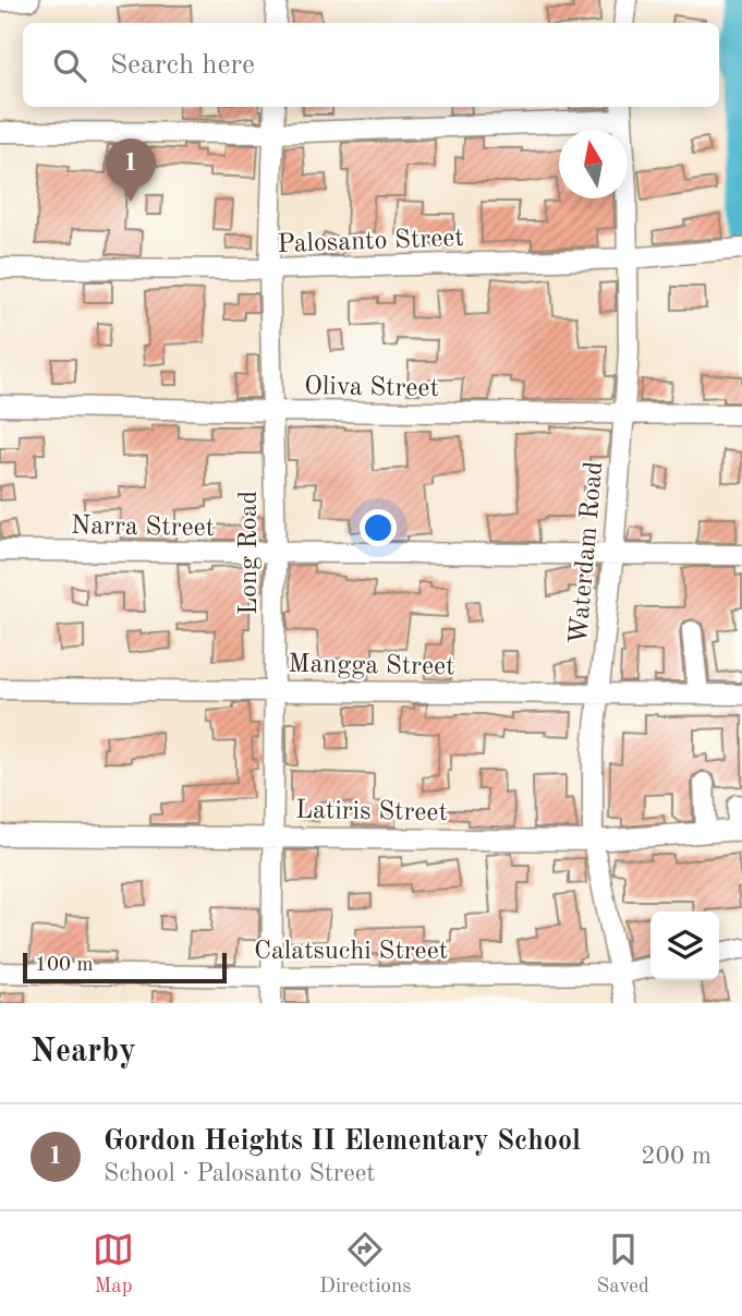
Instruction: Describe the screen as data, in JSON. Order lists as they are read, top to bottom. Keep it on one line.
{"streets":{"street":["Palosanto Street","Oliva Street","Narra Street","Long Road","Waterdam Road","Mangga Street","Latiris Street","Calatsuchi Street"]},"crossings":[["Palosanto Street","Long Road"],["Palosanto Street","Waterdam Road"],["Oliva Street","Long Road"],["Oliva Street","Waterdam Road"],["Narra Street","Long Road"],["Narra Street","Waterdam Road"],["Long Road","Mangga Street"],["Long Road","Latiris Street"],["Long Road","Calatsuchi Street"],["Waterdam Road","Mangga Street"],["Waterdam Road","Latiris Street"],["Waterdam Road","Calatsuchi Street"]],"scale_bar":"100 m","north":"top","page":{"search":"Search here","pins":"1","scale":"100 m","heading":"Nearby","list":[{"mark":"1","name":"Gordon Heights II Elementary School","note":"School · Palosanto Street","value":"200 m"}],"nav":["Map","Directions","Saved"]}}
